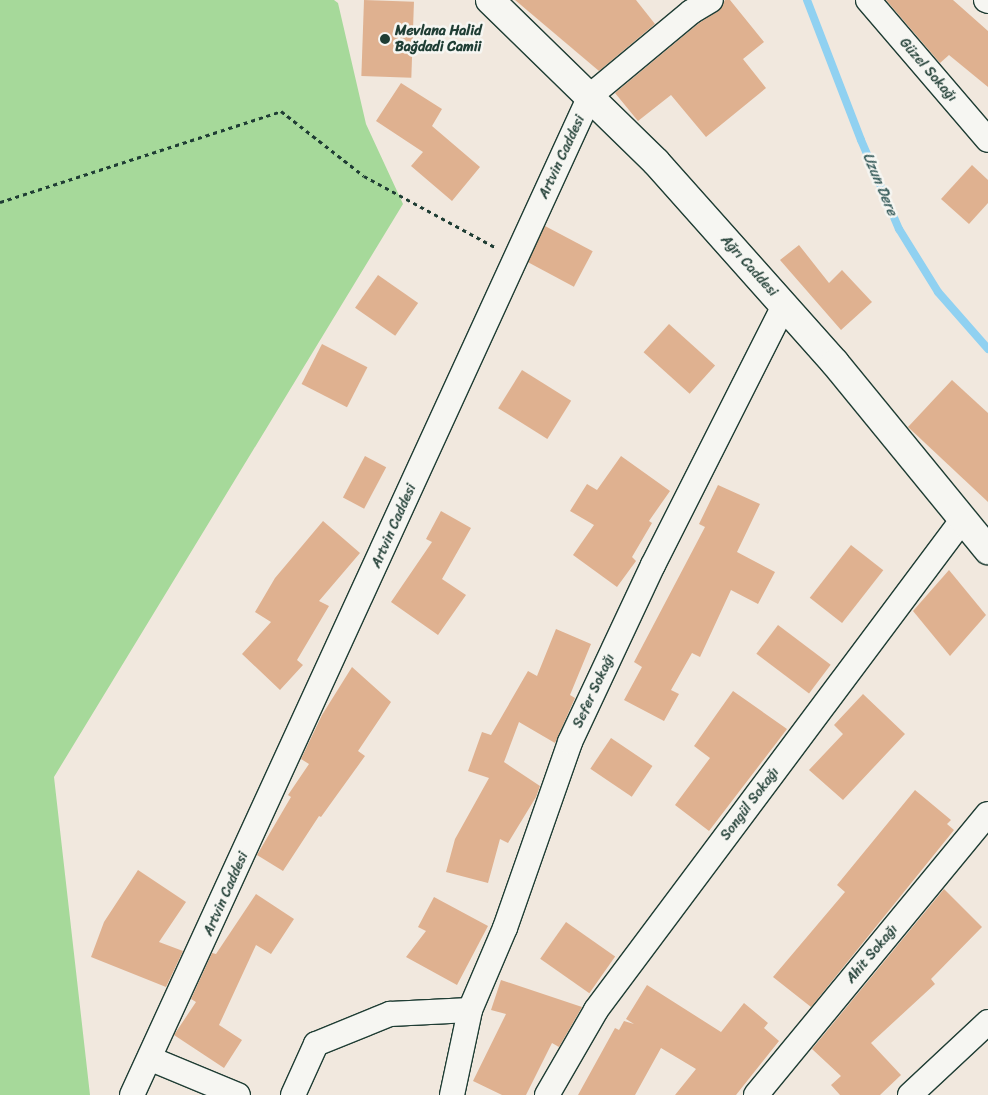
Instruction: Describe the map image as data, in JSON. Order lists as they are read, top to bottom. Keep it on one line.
{"streets":{"main road":["Ağrı Caddesi"],"street":["Güzel Sokağı","Artvin Caddesi","Sefer Sokağı","Songül Sokağı","Ahit Sokağı"]},"crossings":[["Artvin Caddesi","Ağrı Caddesi"],["Ağrı Caddesi","Sefer Sokağı"],["Ağrı Caddesi","Songül Sokağı"]],"water":["Uzun Dere"],"places":["Mevlana Halid Bağdadi Camii"]}
